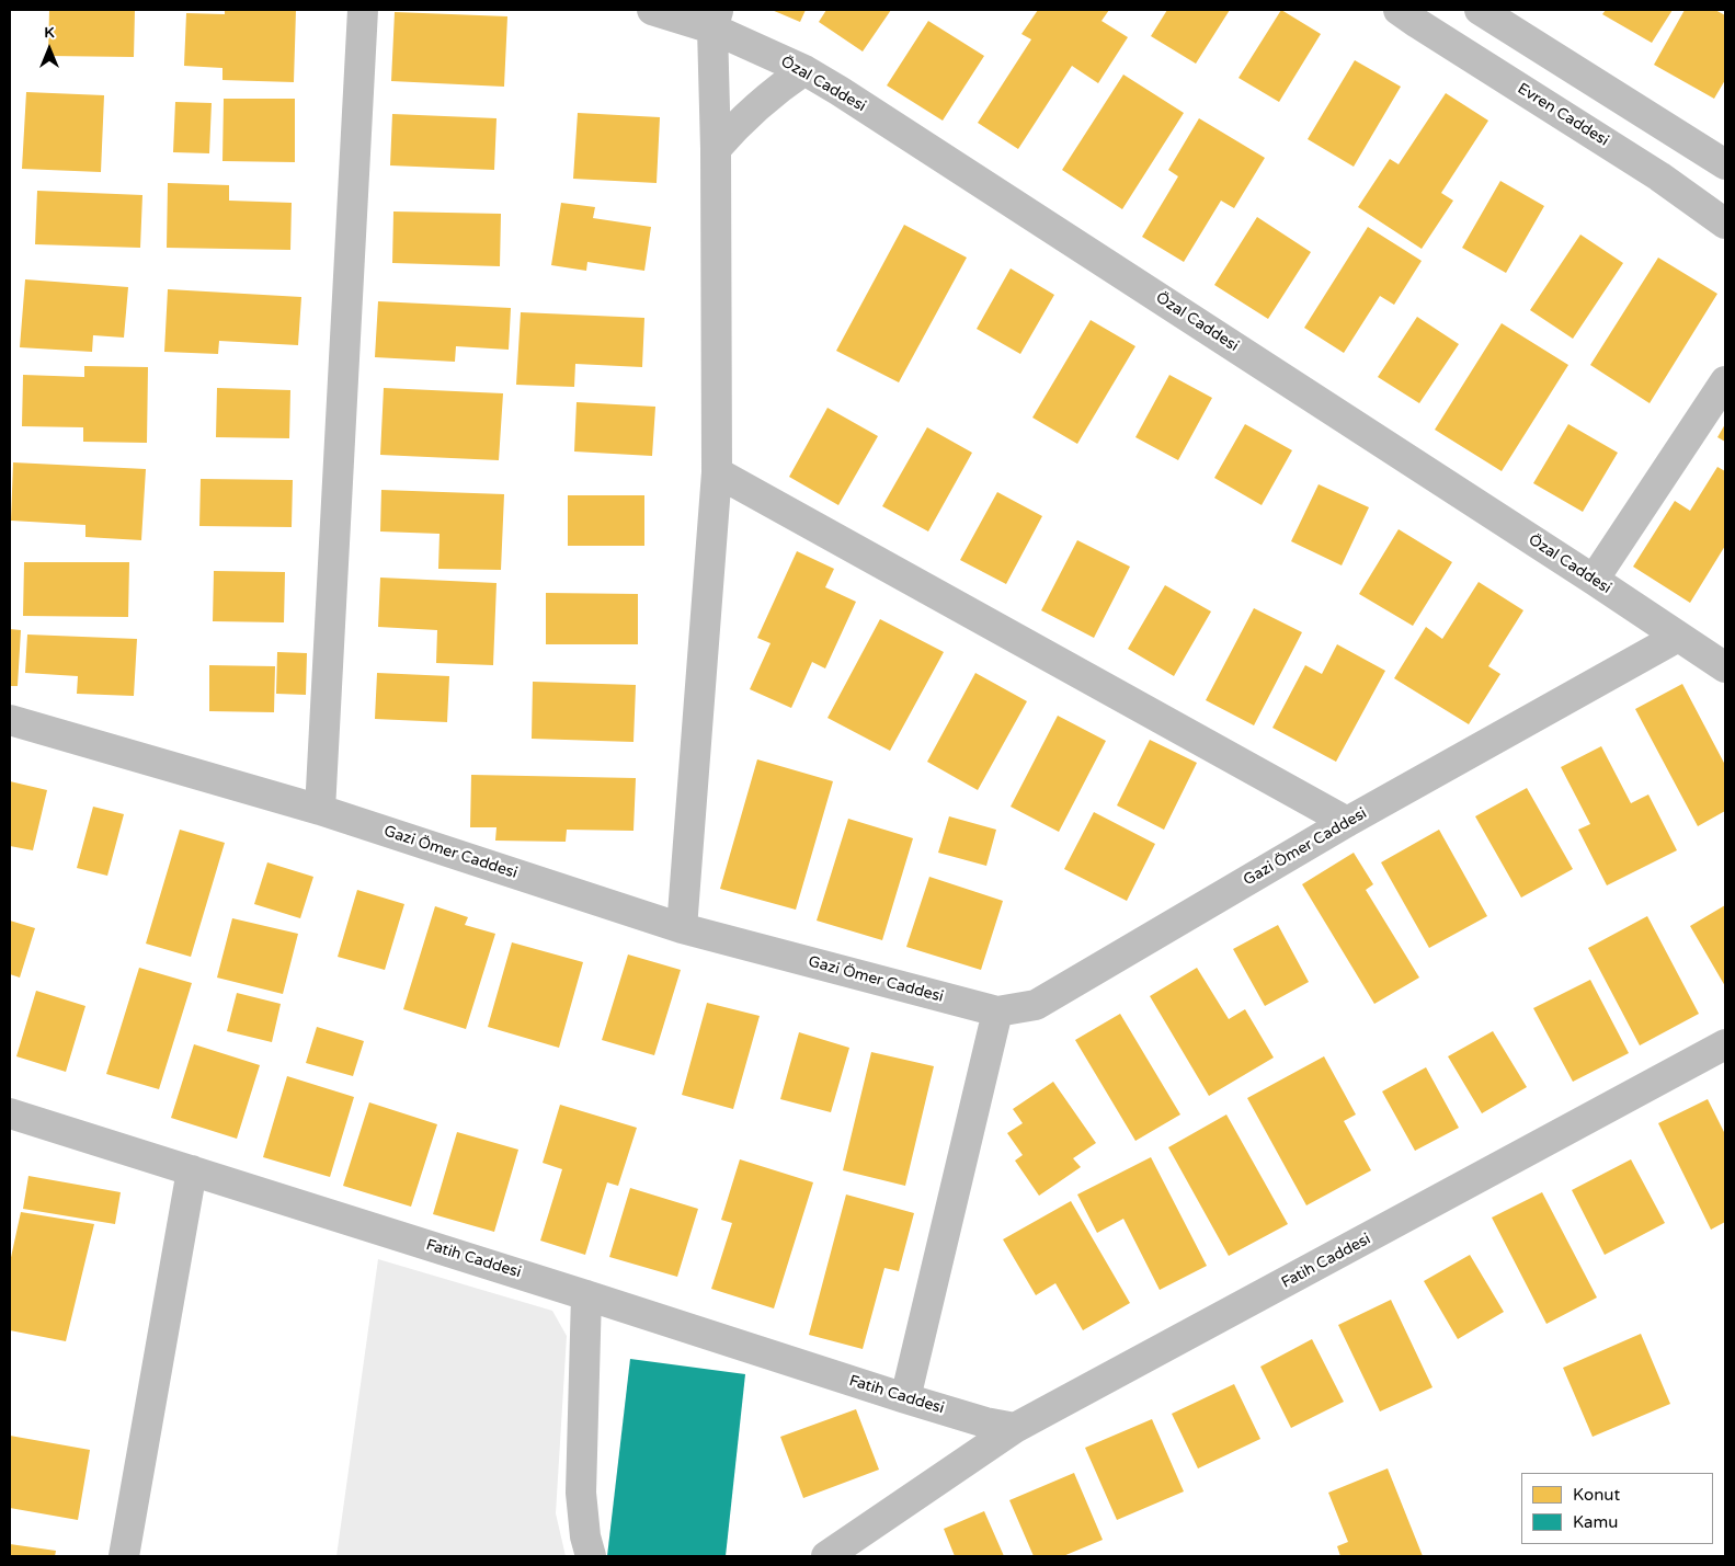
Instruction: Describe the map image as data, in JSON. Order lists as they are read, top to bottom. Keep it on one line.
{"streets":{"street":["Özal Caddesi","Evren Caddesi","Gazi Ömer Caddesi","Fatih Caddesi"]},"crossings":[["Özal Caddesi","Gazi Ömer Caddesi"]],"legend":["Konut","Kamu"],"north":"top"}
